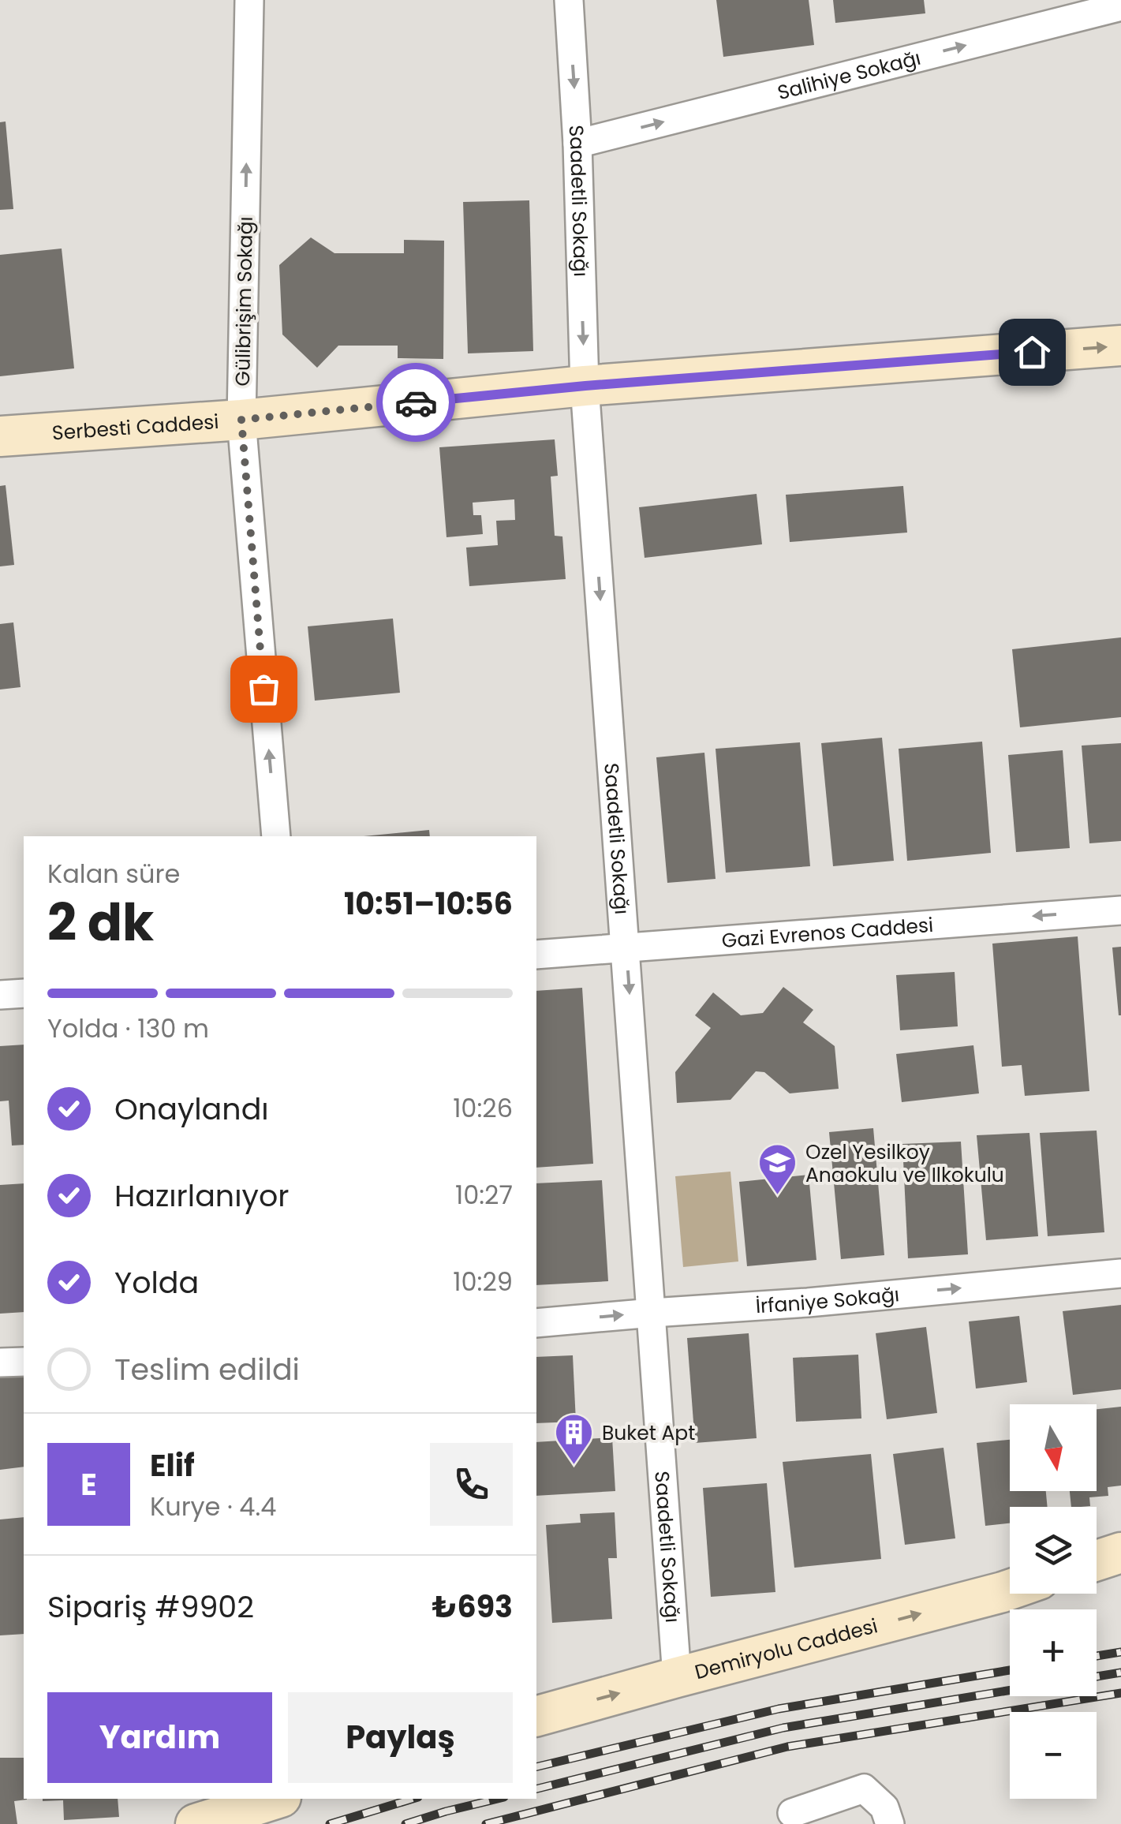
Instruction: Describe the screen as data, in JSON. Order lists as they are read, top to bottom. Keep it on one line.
{"streets":{"main road":["Serbesti Caddesi","Demiryolu Caddesi"],"street":["Salihiye Sokağı","Saadetli Sokağı","Gülibrişim Sokağı","Gazi Evrenos Caddesi","İrfaniye Sokağı"]},"crossings":[["Salihiye Sokağı","Saadetli Sokağı"],["Saadetli Sokağı","Serbesti Caddesi"],["Saadetli Sokağı","Gazi Evrenos Caddesi"],["Saadetli Sokağı","İrfaniye Sokağı"],["Saadetli Sokağı","Demiryolu Caddesi"],["Gülibrişim Sokağı","Serbesti Caddesi"]],"one_way":["Salihiye Sokağı","Saadetli Sokağı","Gülibrişim Sokağı","Serbesti Caddesi","Gazi Evrenos Caddesi","İrfaniye Sokağı","Demiryolu Caddesi"],"places":{"school or university":["Ozel Yesilkoy Anaokulu ve Ilkokulu"],"building":["Buket Apt"]},"north":"bottom","page":{"heading":["2 dk","Kalan süre","10:51–10:56"],"panel":["Elif","Kurye · 4.4","Sipariş #9902","₺693"],"bar":"Yolda · 130 m","list":[["Onaylandı","10:26"],["Hazırlanıyor","10:27"],["Yolda","10:29"],"Teslim edildi"],"map_buttons":["+","−"],"round":"E","buttons":["Yardım","Paylaş"]}}
